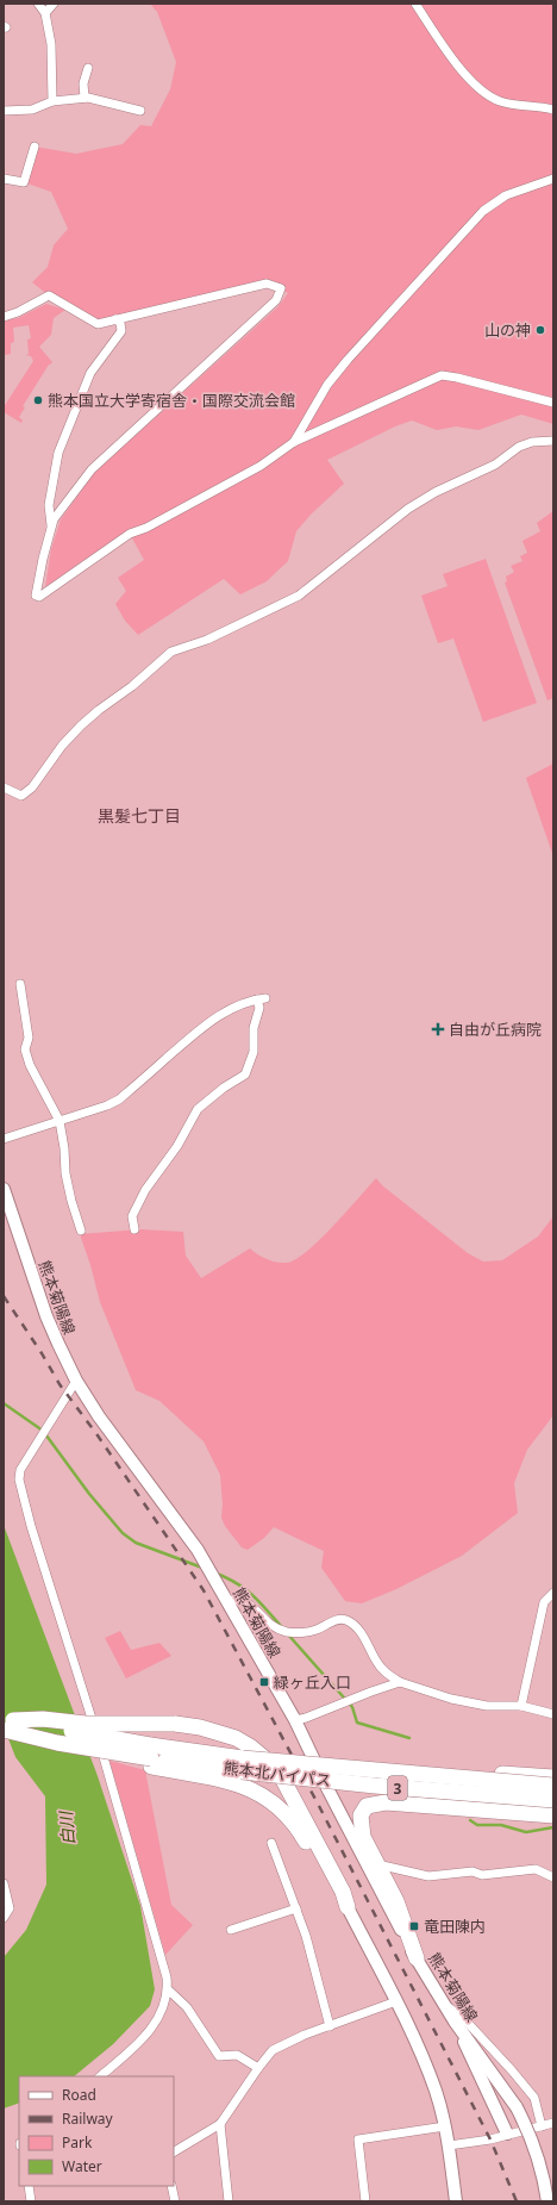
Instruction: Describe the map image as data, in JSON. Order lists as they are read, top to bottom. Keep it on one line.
{"streets":{"highway":["熊本北バイパス","3"],"main road":["熊本菊陽線"]},"crossings":[["熊本北バイパス","3"]],"districts":["黒髪七丁目"],"water":["白川"],"places":{"other":["山の神","熊本国立大学寄宿舎・国際交流会館"],"health":["自由が丘病院"],"transit":["緑ヶ丘入口","竜田陳内"]},"legend":["Road","Railway","Park","Water"]}
